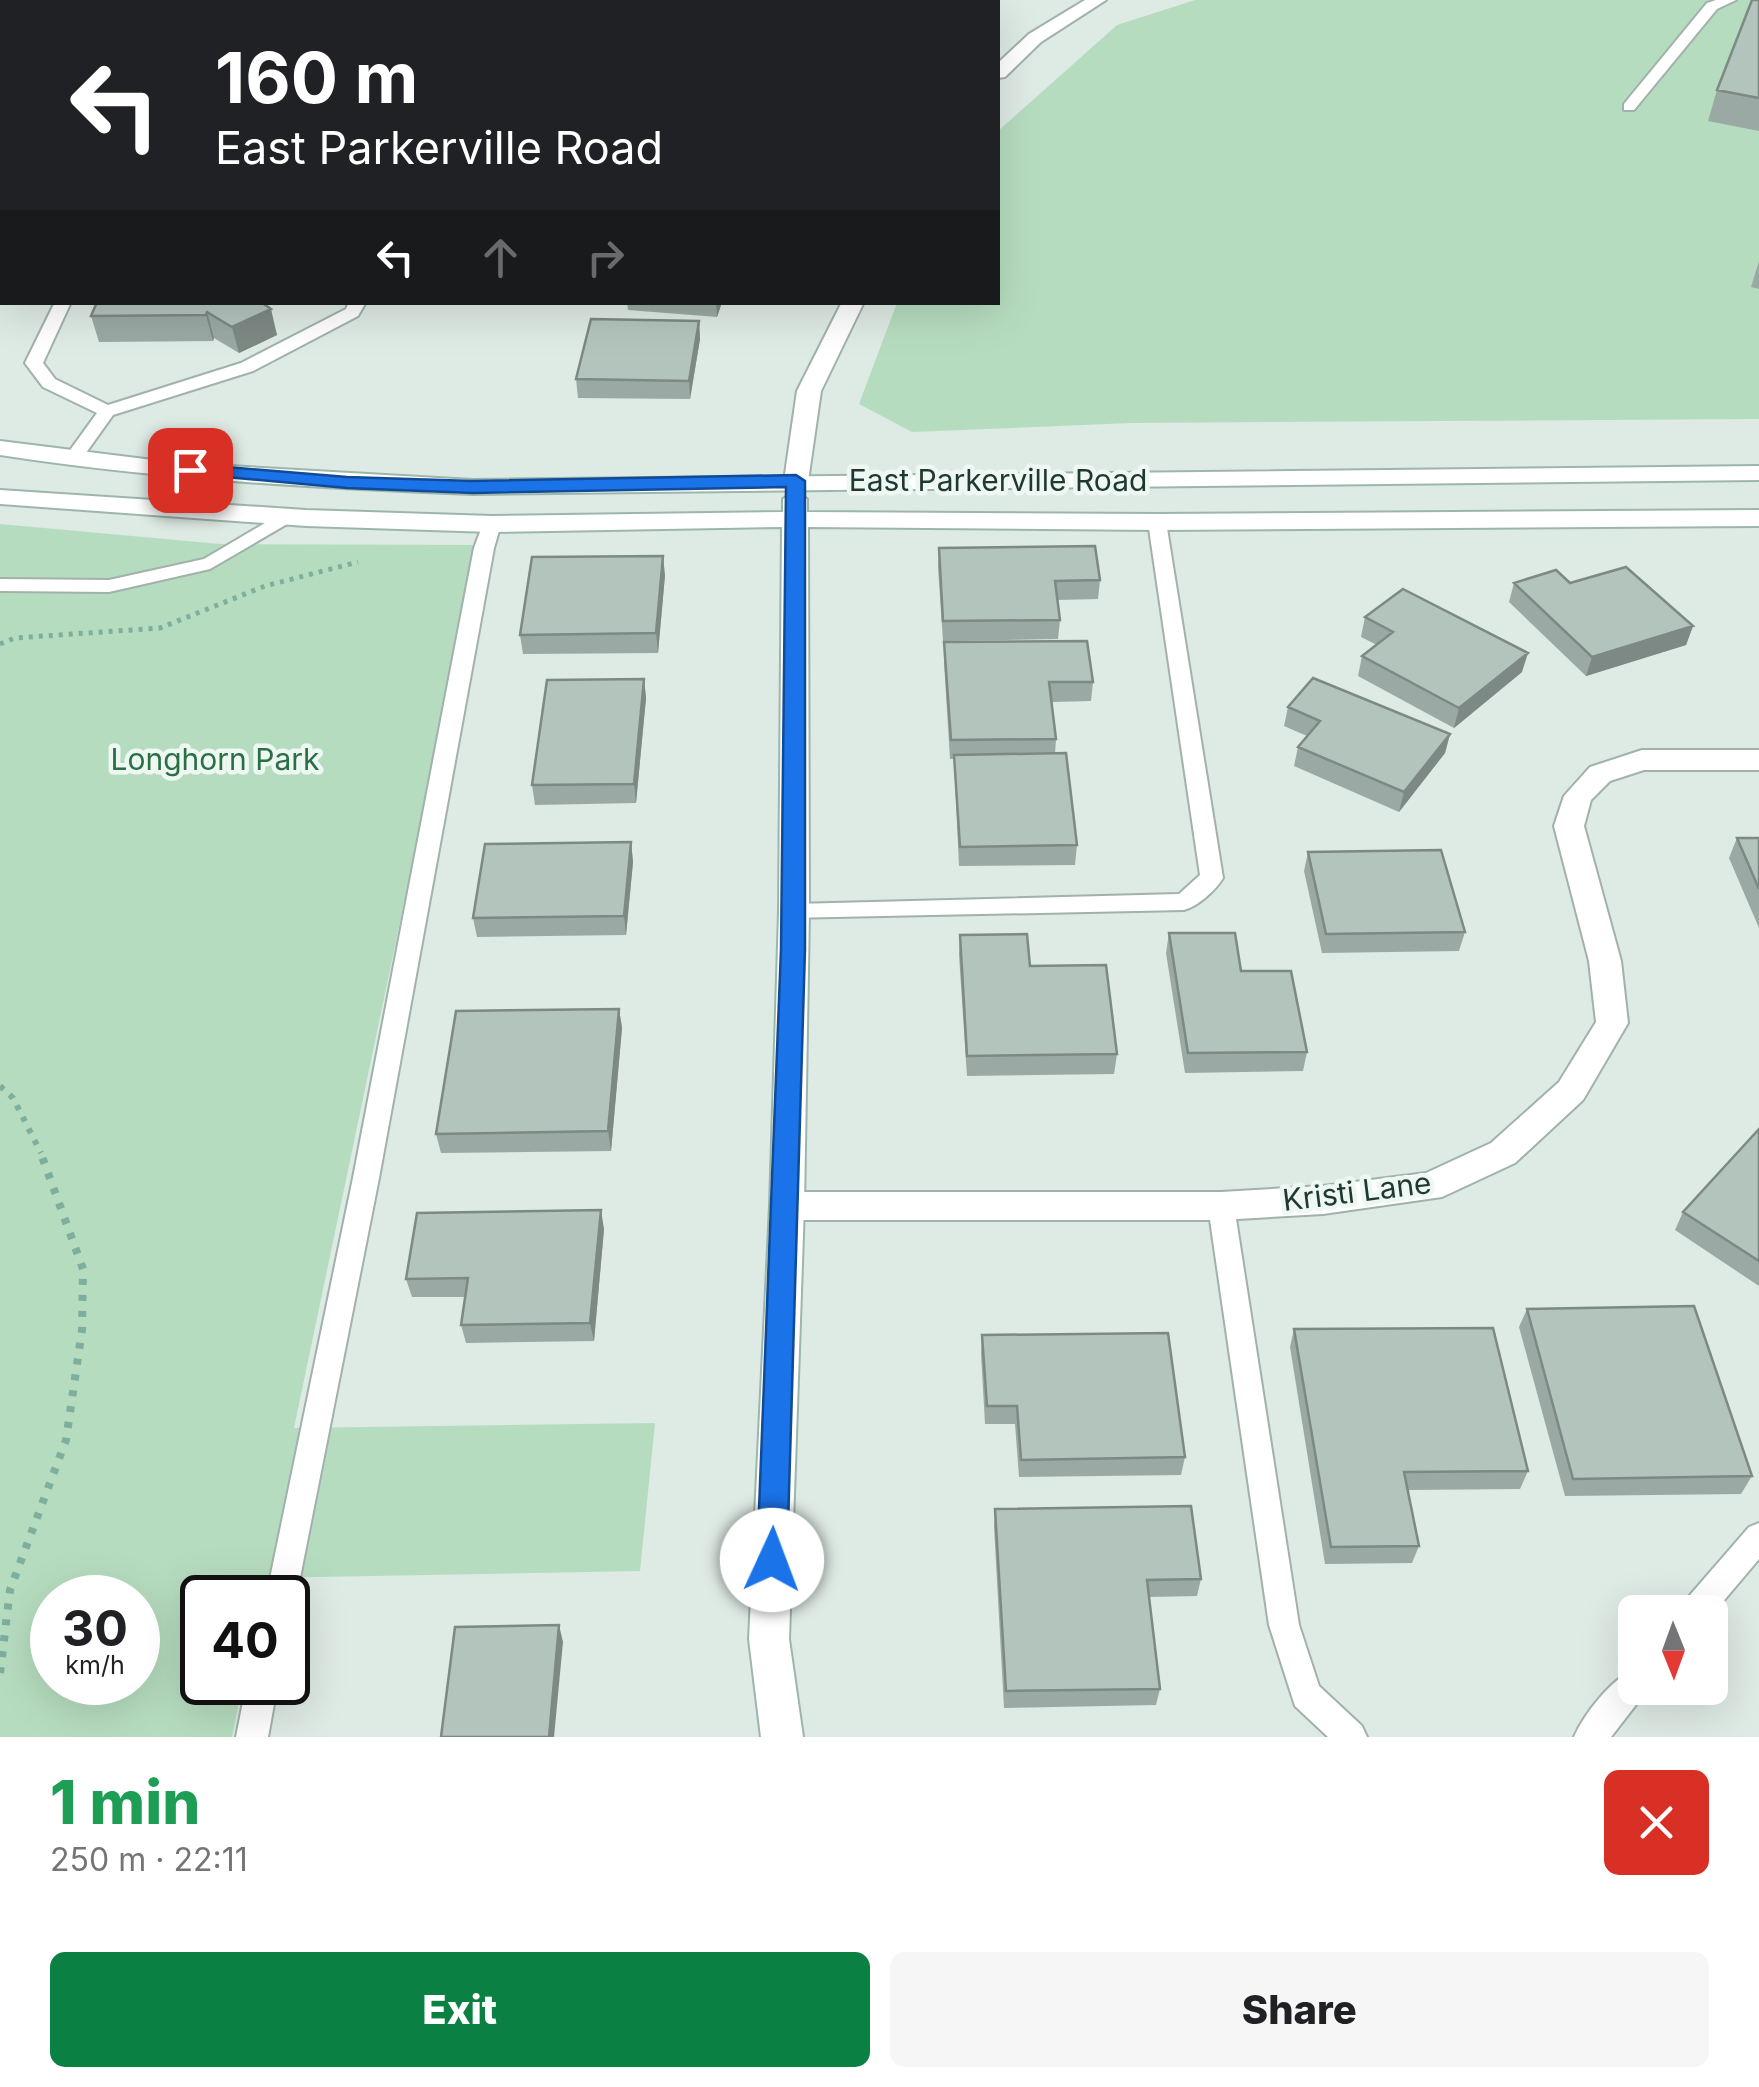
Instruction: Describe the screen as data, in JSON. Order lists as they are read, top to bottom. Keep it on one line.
{"streets":{"main road":["East Parkerville Road","Kristi Lane"]},"parks":["Longhorn Park"],"north":"bottom","page":{"turn":["160 m","East Parkerville Road"],"speed":"30 km/h","limit":"40","heading":["1 min","250 m · 22:11"],"buttons":["Exit","Share"]}}
